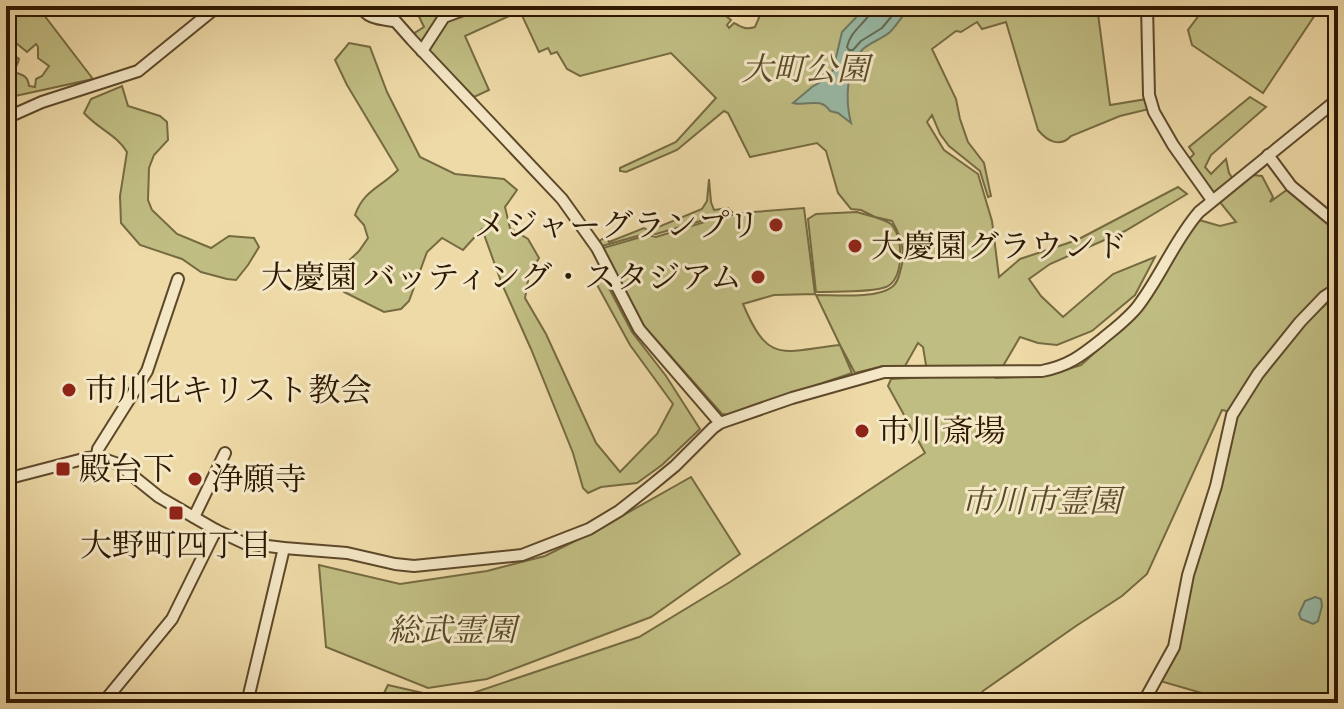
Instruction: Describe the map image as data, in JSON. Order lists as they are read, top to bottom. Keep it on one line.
{"parks":["大町公園","市川市霊園","総武霊園"],"places":{"other":["メジャーグランプリ","大慶園グラウンド","大慶園 バッティング・スタジアム","市川北キリスト教会","市川斎場","浄願寺"],"transit":["殿台下","大野町四丁目"]}}
